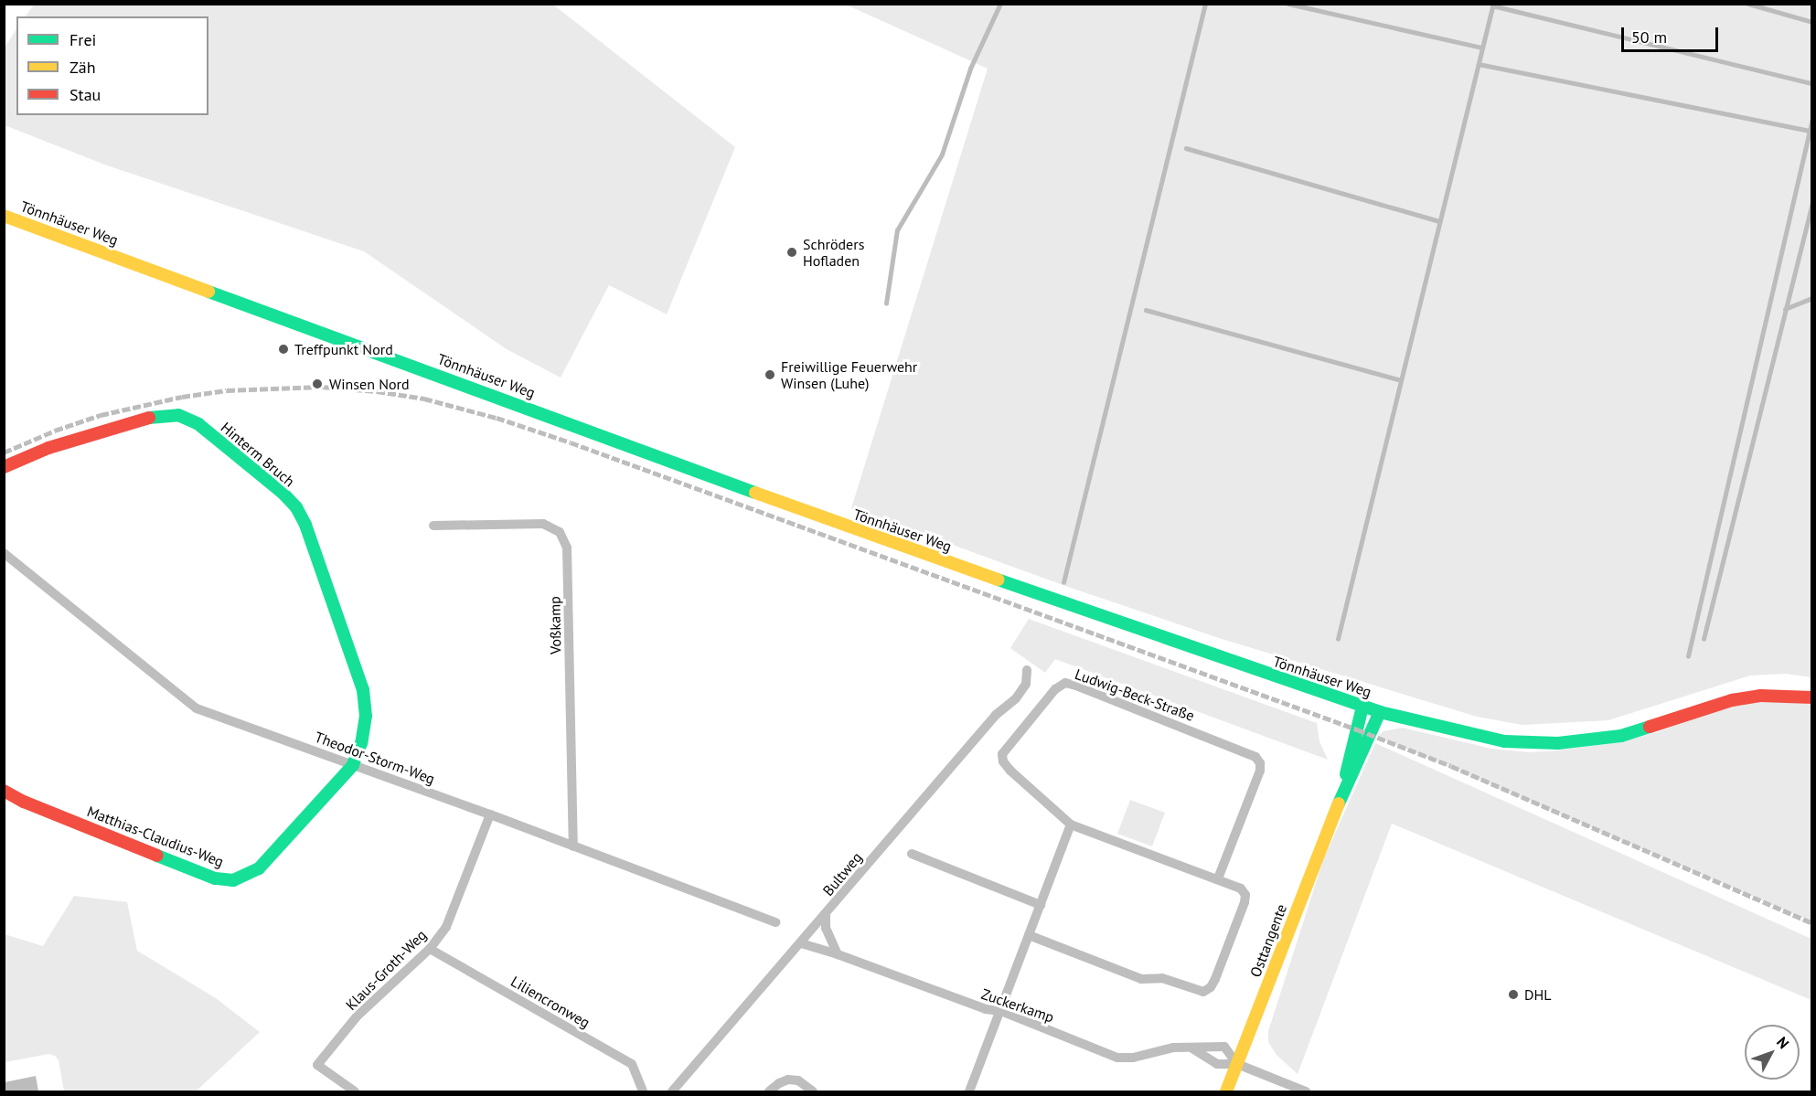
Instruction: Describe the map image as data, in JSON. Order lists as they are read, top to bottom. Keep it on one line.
{"streets":{"main road":["Tönnhäuser Weg","Hinterm Bruch","Matthias-Claudius-Weg","Osttangente"],"street":["Voßkamp","Ludwig-Beck-Straße","Theodor-Storm-Weg","Bultweg","Klaus-Groth-Weg","Liliencronweg","Zuckerkamp"]},"crossings":[["Tönnhäuser Weg","Osttangente"],["Hinterm Bruch","Theodor-Storm-Weg"],["Hinterm Bruch","Matthias-Claudius-Weg"],["Voßkamp","Theodor-Storm-Weg"],["Theodor-Storm-Weg","Matthias-Claudius-Weg"],["Theodor-Storm-Weg","Klaus-Groth-Weg"],["Bultweg","Zuckerkamp"],["Osttangente","Zuckerkamp"],["Klaus-Groth-Weg","Liliencronweg"]],"places":["Schröders Hofladen","Treffpunkt Nord","Freiwillige Feuerwehr Winsen (Luhe)","Winsen Nord","DHL"],"legend":["Frei","Zäh","Stau"],"scale_bar":"50 m","north":"top right"}
